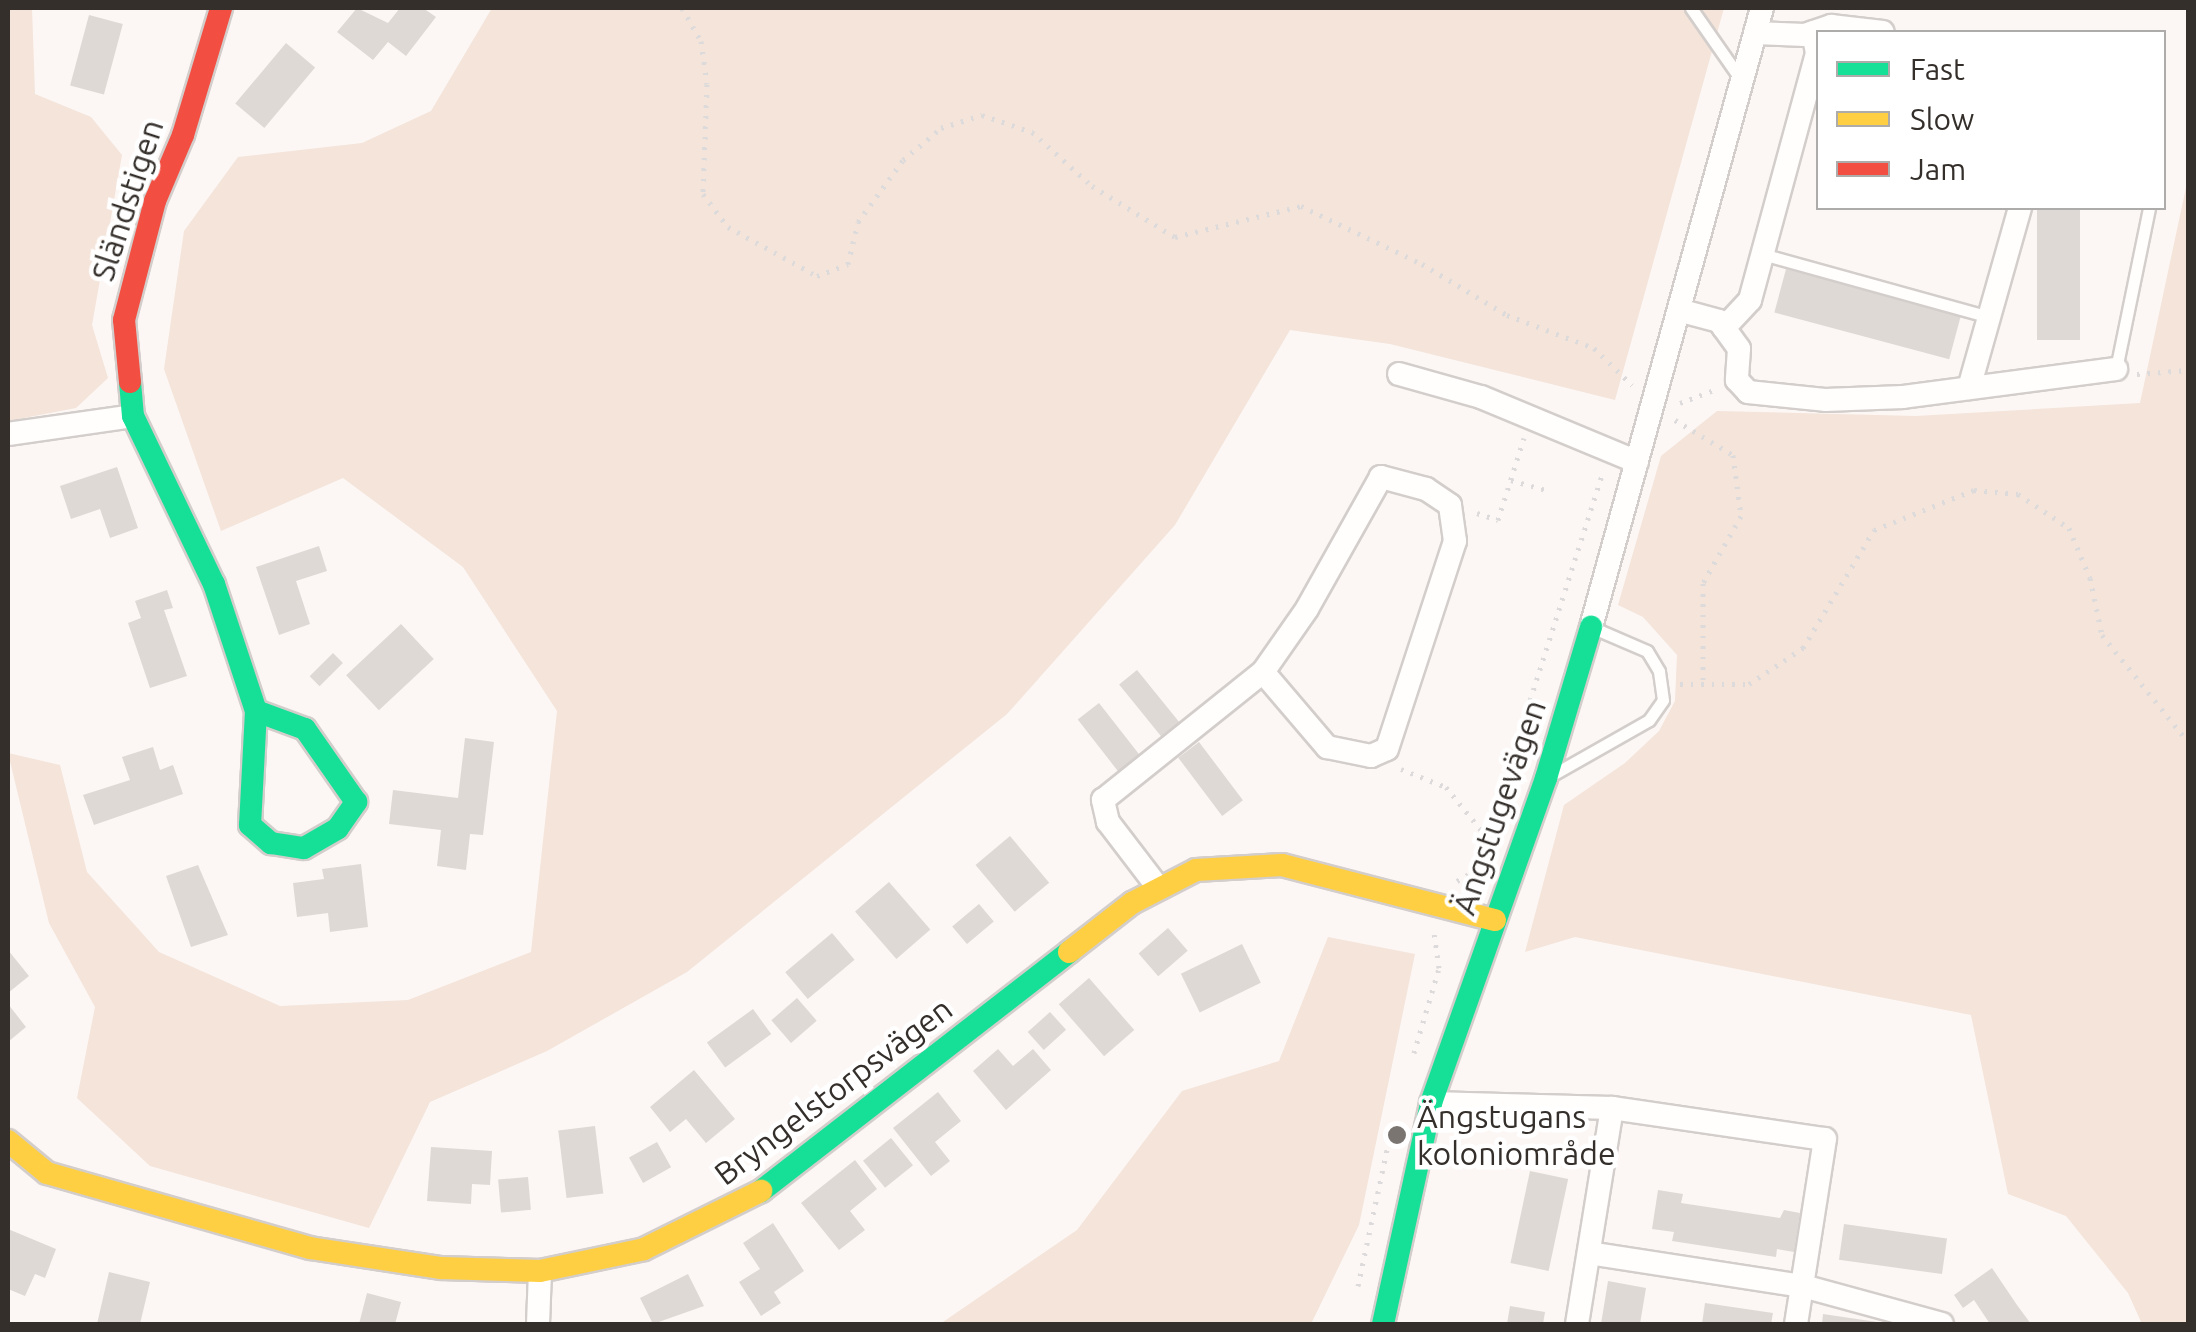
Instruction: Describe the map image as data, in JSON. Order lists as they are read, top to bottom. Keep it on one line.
{"streets":{"street":["Sländstigen","Ängstugevägen","Bryngelstorpsvägen"]},"crossings":[["Ängstugevägen","Bryngelstorpsvägen"]],"places":["Ängstugans koloniområde"],"legend":["Fast","Slow","Jam"]}
